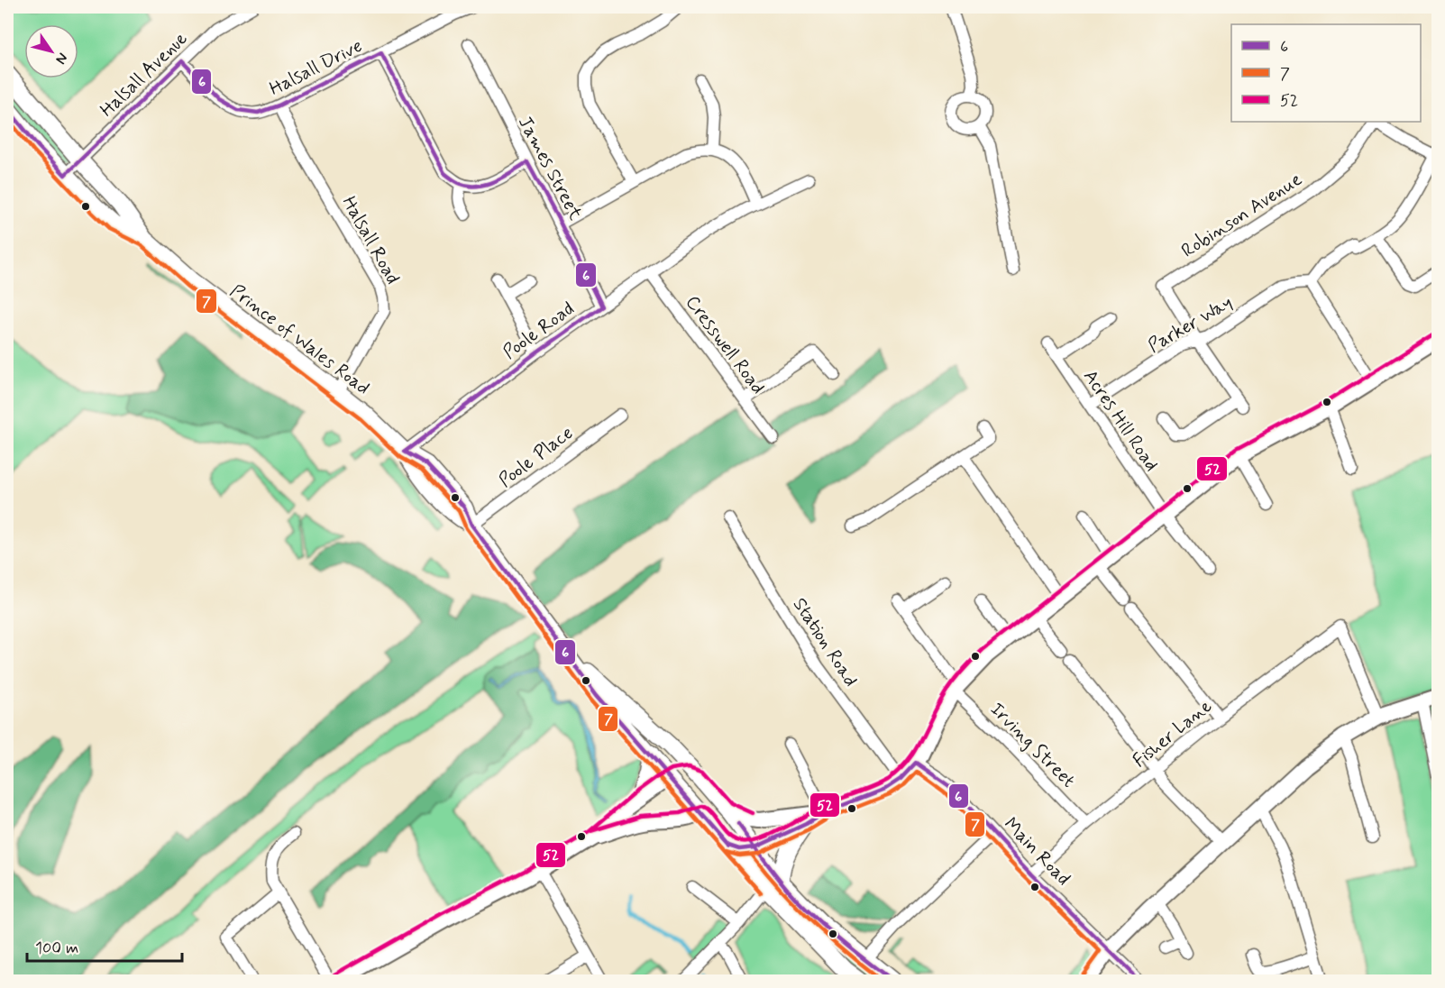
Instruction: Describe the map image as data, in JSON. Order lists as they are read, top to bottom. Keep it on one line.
{"streets":{"highway":["Prince of Wales Road"],"street":["Halsall Drive","Halsall Avenue","James Street","Robinson Avenue","Halsall Road","Parker Way","Poole Road","Cresswell Road","Acres Hill Road","Poole Place","Station Road","Fisher Lane","Irving Street","Main Road"]},"crossings":[["Halsall Drive","Halsall Avenue"],["Halsall Drive","Halsall Road"],["Halsall Avenue","Prince of Wales Road"],["James Street","Poole Road"],["Robinson Avenue","Parker Way"],["Halsall Road","Prince of Wales Road"],["Parker Way","Acres Hill Road"],["Poole Road","Prince of Wales Road"],["Poole Road","Cresswell Road"],["Prince of Wales Road","Poole Place"],["Fisher Lane","Irving Street"],["Fisher Lane","Main Road"]],"lines":["transit line 6","transit line 7","transit line 52"],"legend":["6","7","52"],"scale_bar":"100 m","north":"bottom right"}
